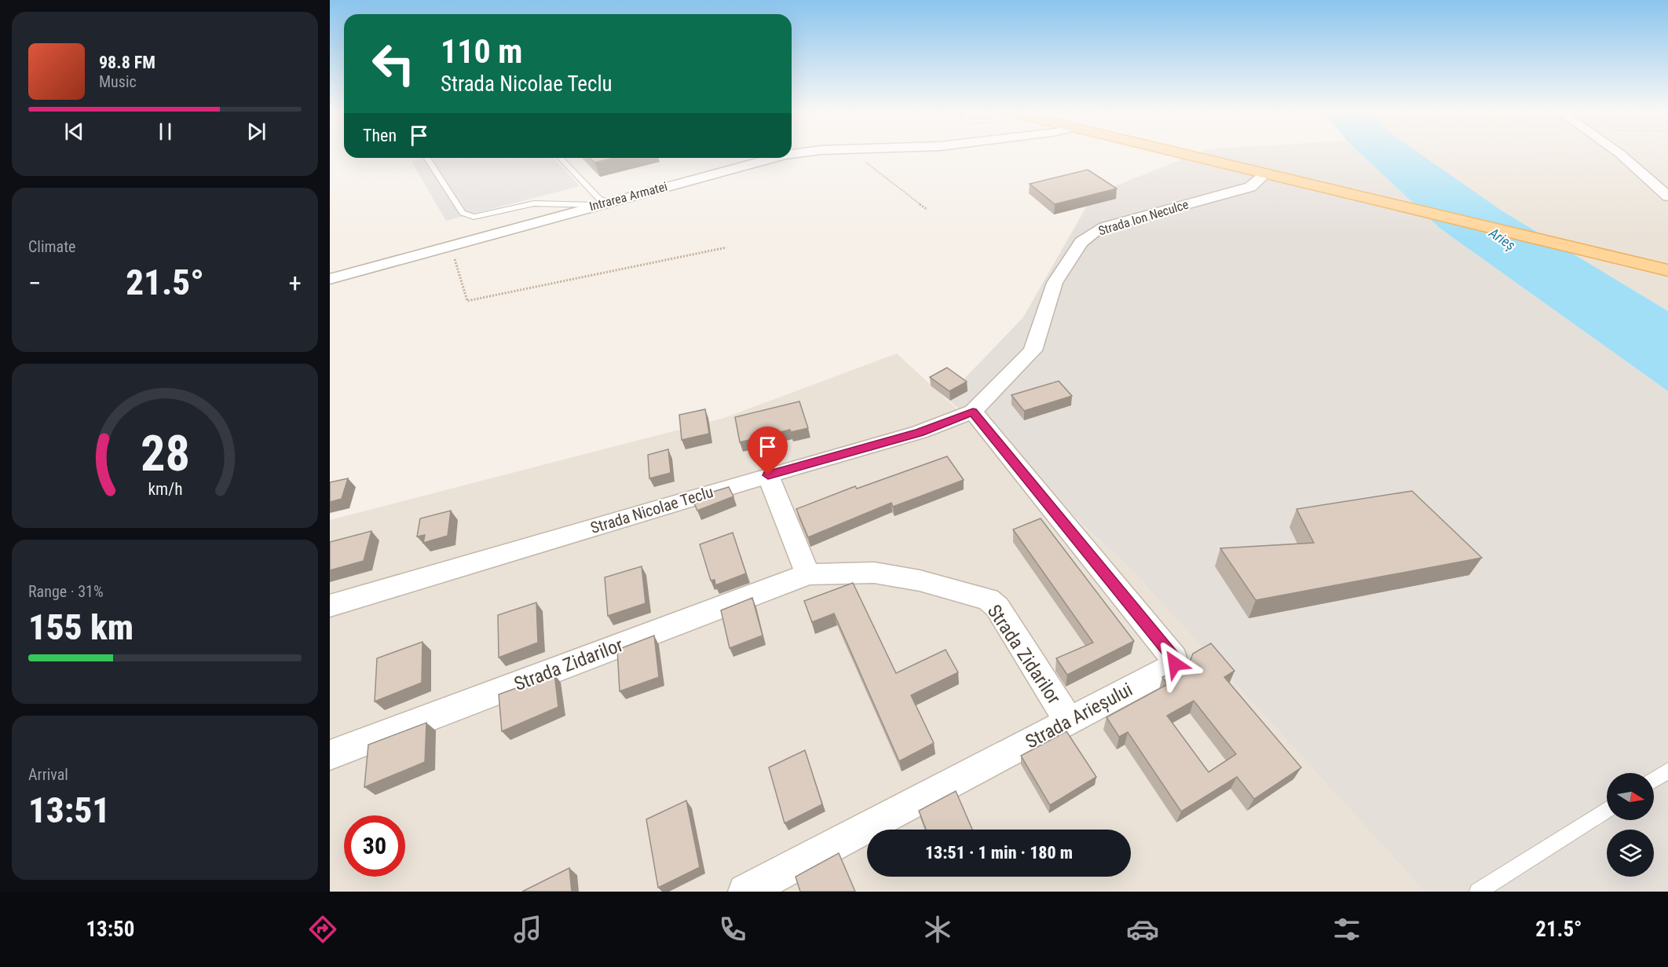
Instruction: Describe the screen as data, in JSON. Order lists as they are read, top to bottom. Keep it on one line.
{"streets":{"street":["Intrarea Armatei","Strada Ion Neculce","Strada Nicolae Teclu","Strada Zidarilor","Strada Arieșului"]},"crossings":[["Strada Ion Neculce","Strada Nicolae Teclu"],["Strada Ion Neculce","Strada Arieșului"],["Strada Nicolae Teclu","Strada Arieșului"],["Strada Zidarilor","Strada Arieșului"]],"water":["Arieș"],"north":"right","page":{"turn":["110 m","Strada Nicolae Teclu"],"song":["98.8 FM","Music"],"then":"Then","tile":["Climate",["Range · 31%","155 km"],["Arrival","13:51"]],"heat":["−","21.5°","+"],"limit":"30","trip":"13:51 · 1 min · 180 m","tabs":["13:50","21.5°"],"gauge":["28","km/h"]}}
